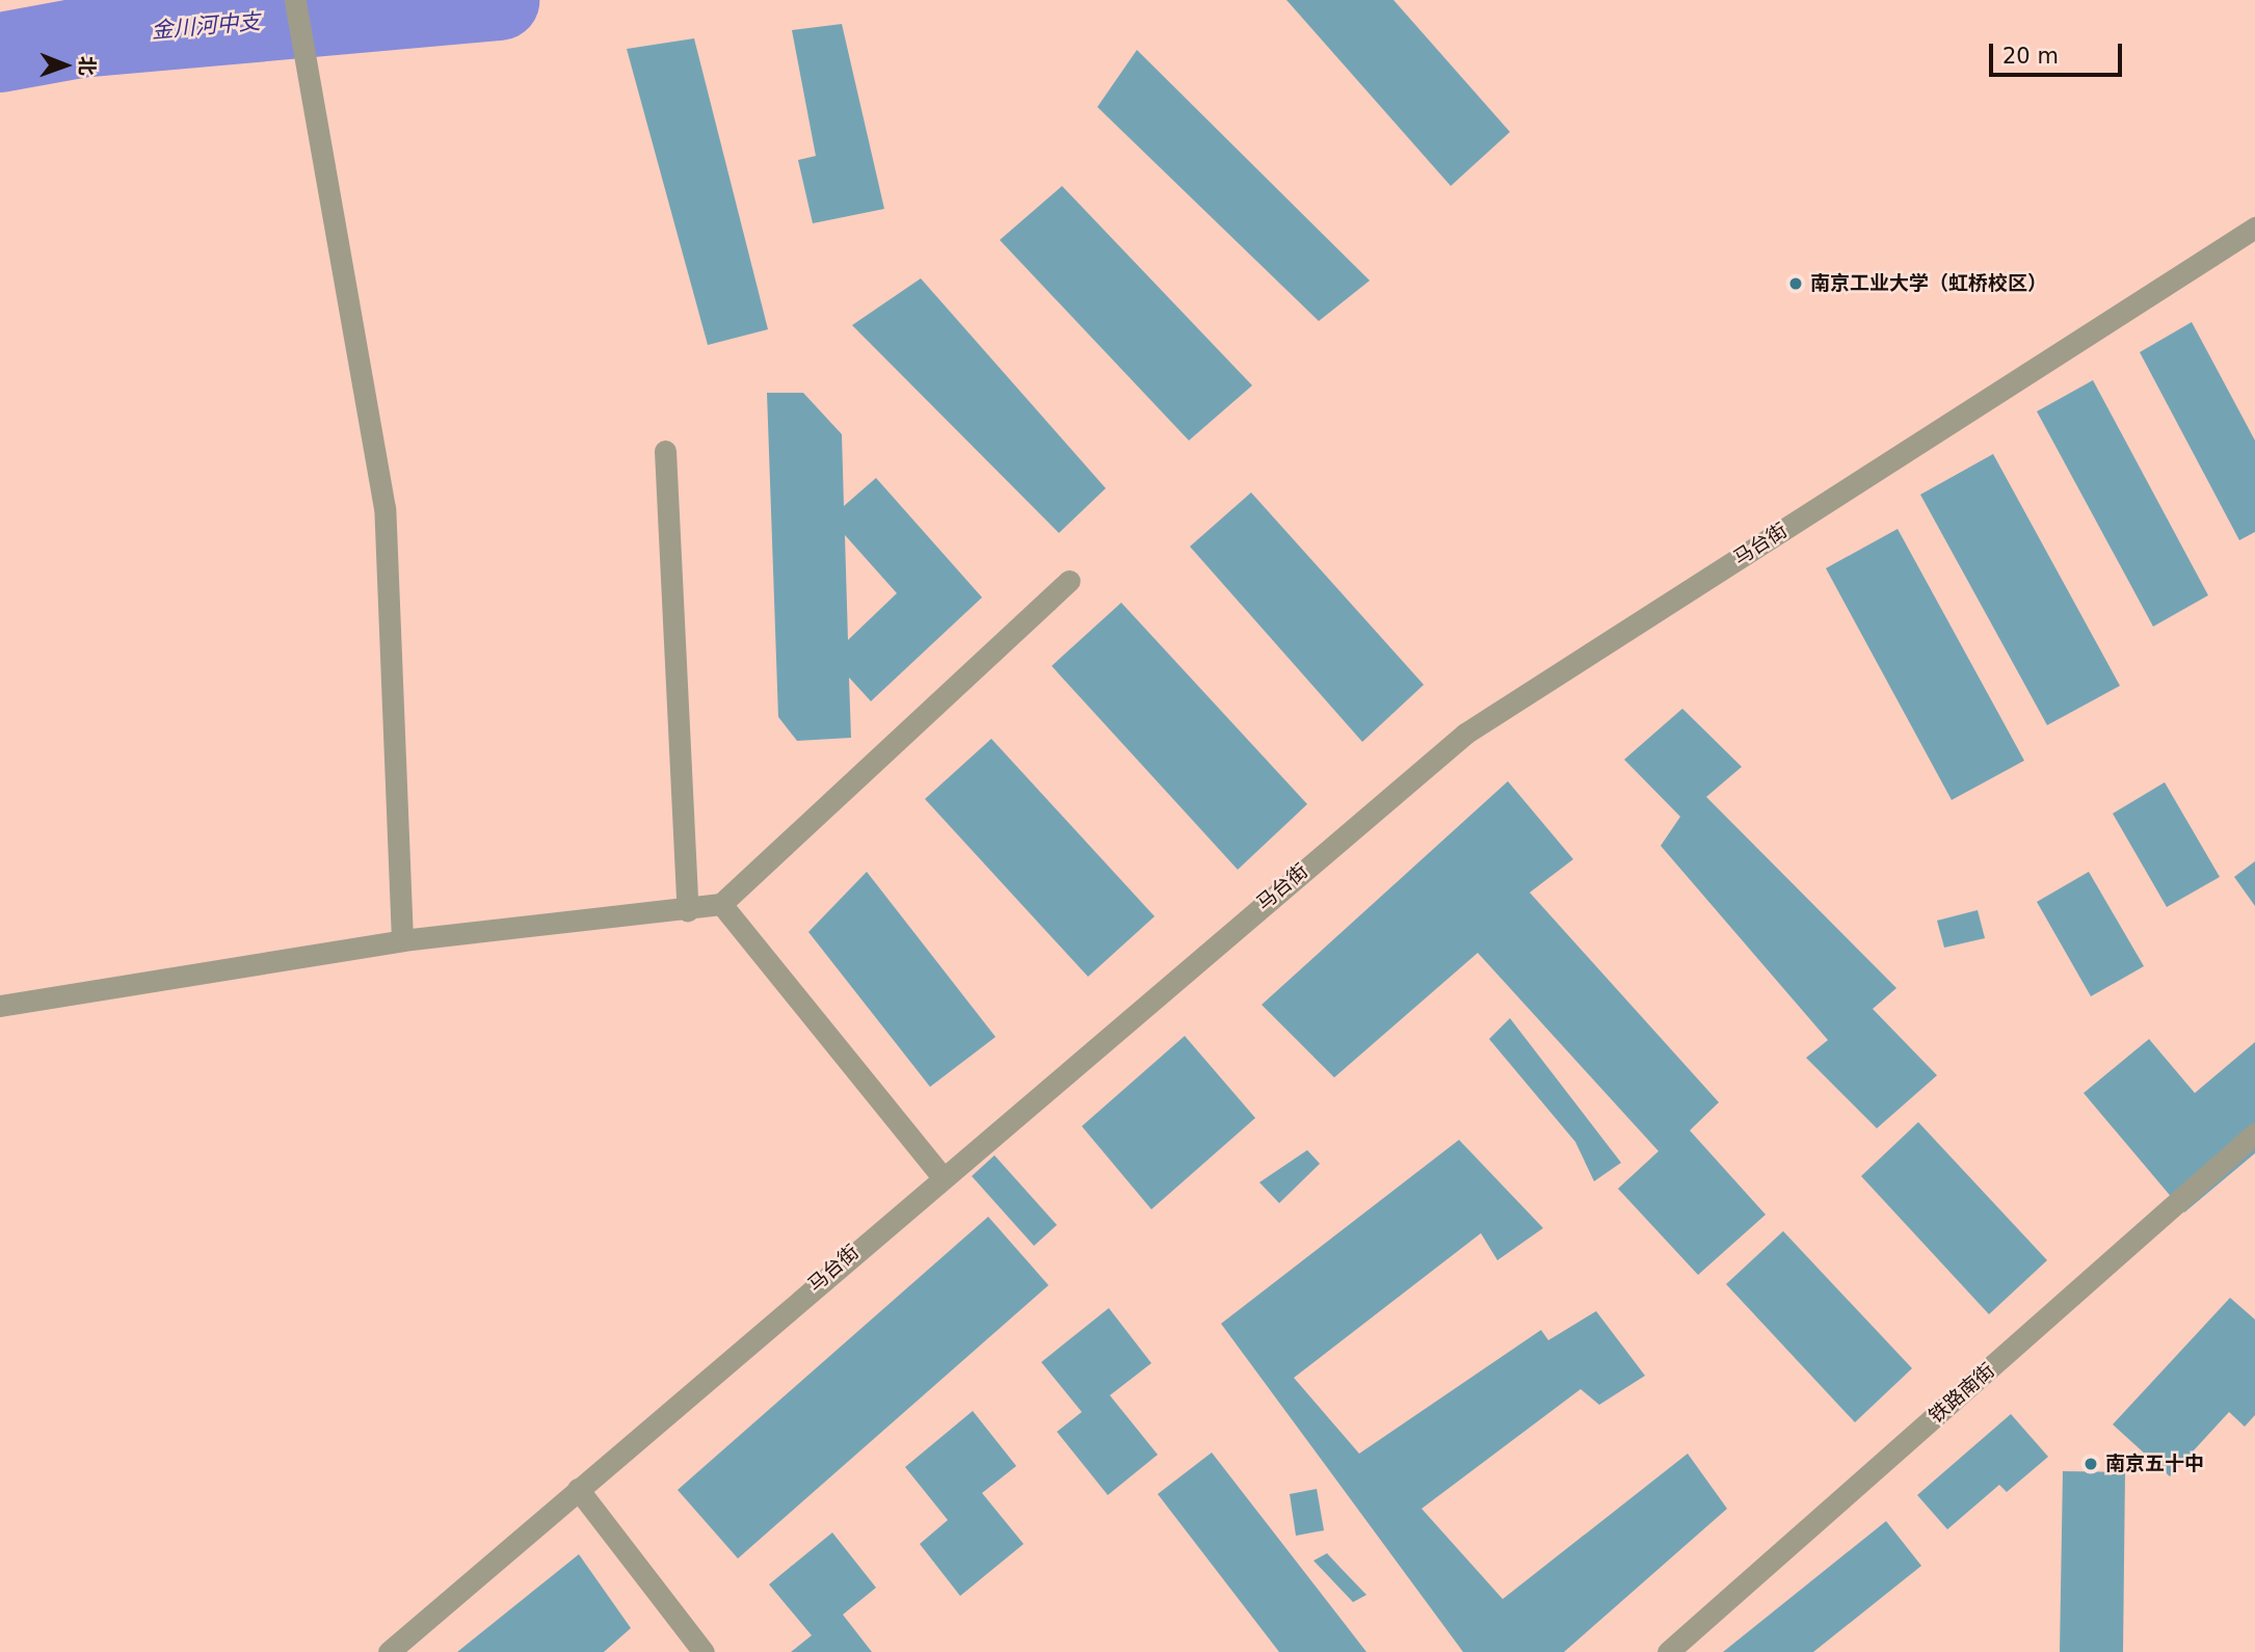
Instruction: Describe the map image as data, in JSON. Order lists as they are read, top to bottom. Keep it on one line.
{"streets":{"street":["马台街","铁路南街"]},"water":["金川河中支"],"places":["南京工业大学（虹桥校区）","南京五十中"],"scale_bar":"20 m","north":"right"}
